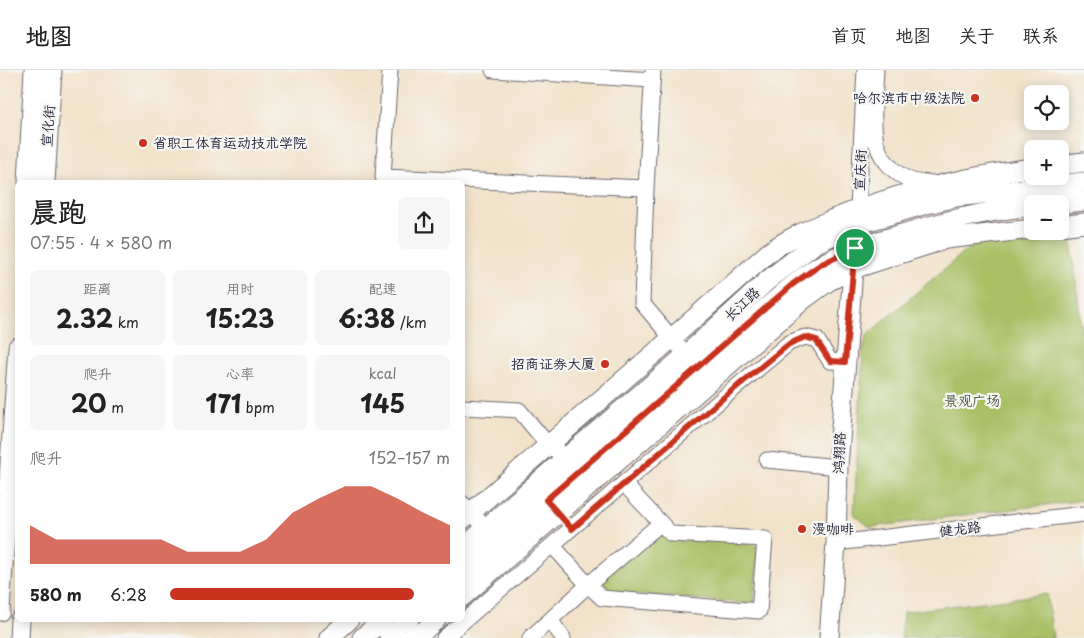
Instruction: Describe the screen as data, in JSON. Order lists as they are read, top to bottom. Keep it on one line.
{"streets":{"main road":["宣化街","长江路","鸿翔路"],"street":["宣庆街","健龙路"]},"crossings":[["宣庆街","长江路"],["宣庆街","鸿翔路"],["鸿翔路","健龙路"]],"parks":["景观广场"],"places":["哈尔滨市中级法院","省职工体育运动技术学院","招商证券大厦","漫咖啡"],"page":{"header":"地图","nav":["首页","地图","关于","联系"],"map_buttons":["+","−"],"heading":["晨跑","07:55 · 4 × 580 m"],"stats":[["距离","2.32 km"],["用时","15:23"],["配速","6:38 /km"],["爬升","20 m"],["心率","171 bpm"],["kcal","145"]],"chart":["爬升","152–157 m"],"list":[{"name":"580 m","note":"6:28"}]}}
